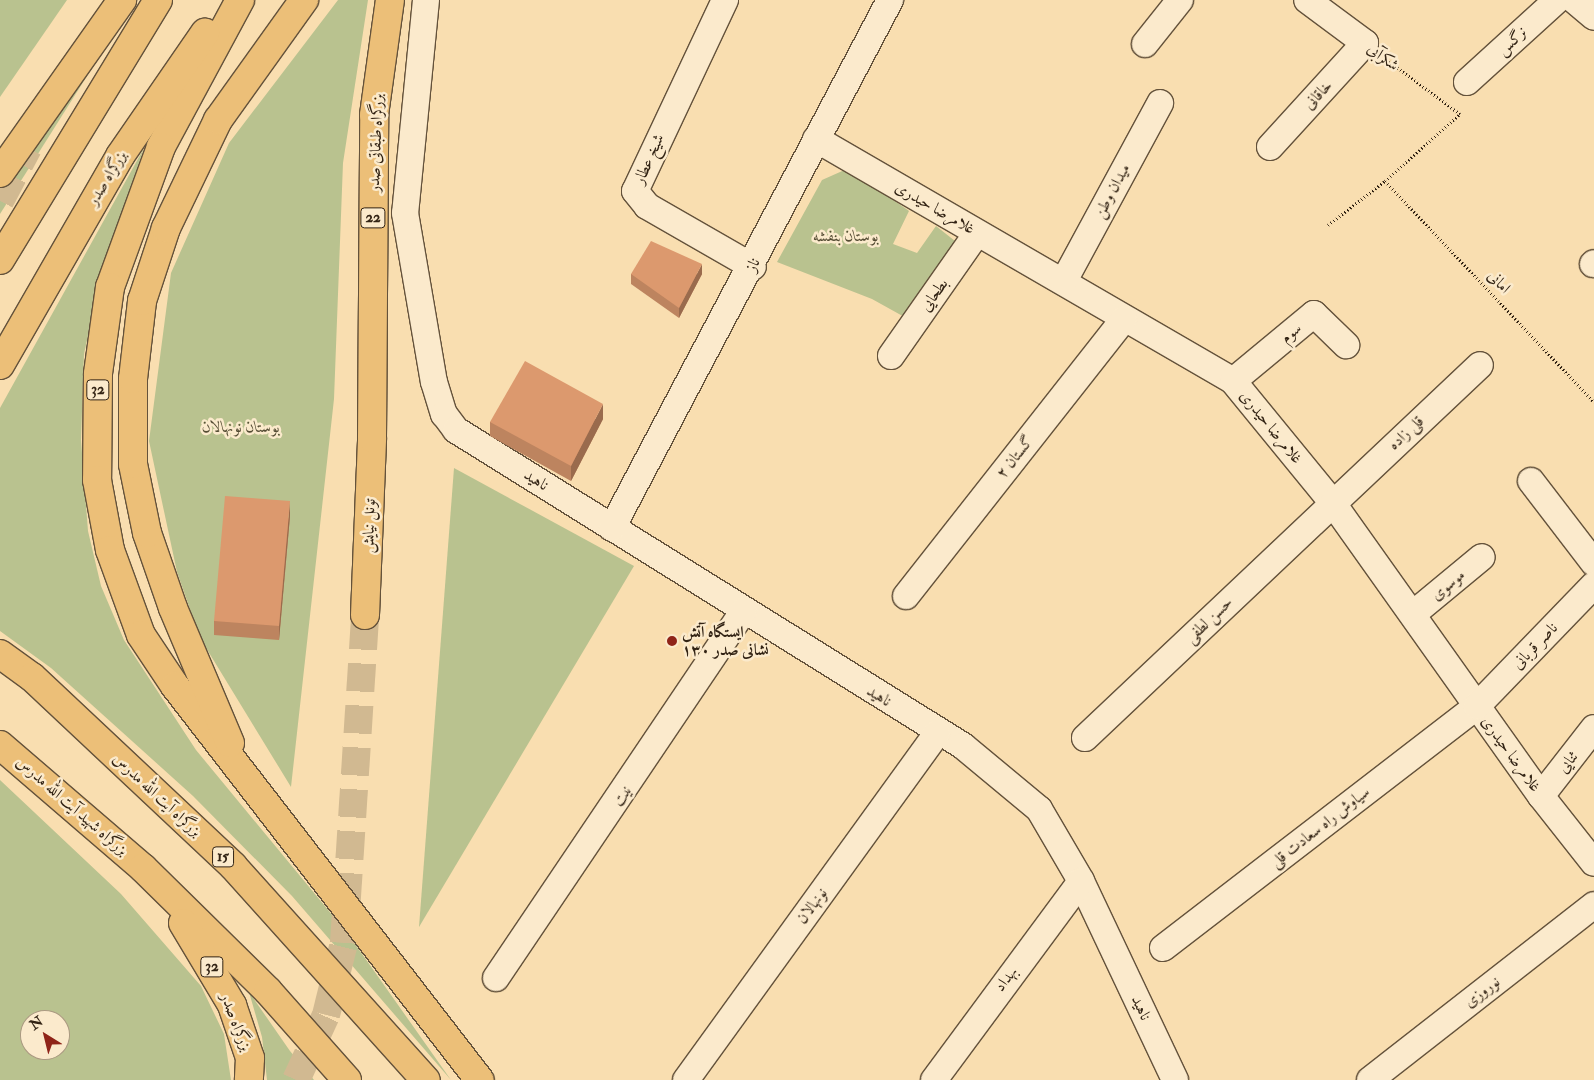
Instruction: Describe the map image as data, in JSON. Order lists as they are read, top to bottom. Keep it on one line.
{"streets":{"highway":["بزرگراه طبقاتی صدر","بزرگراه صدر","22","32","تونل نیایش","بزرگراه آیت الله مدرس","بزرگراه شهید آیت الله مدرس","15"],"street":["نرگس","شکرآبی","خاقانی","شیخ عطار","میدان وطن","غلامرضا حیدری","ناز","بطحایی","سوم","قلی زاده","گستان ۲","ناهید","موسوی","حسن لطفی","ناصر قربانی","ثنایی","نیت","سیاوش راه سعادت قلی","نونهالان","بهداد","نوروزی"],"path":["امانی"]},"crossings":[["شکرآبی","خاقانی"],["شکرآبی","امانی"],["بزرگراه طبقاتی صدر","تونل نیایش"],["شیخ عطار","ناز"],["بزرگراه صدر","بزرگراه شهید آیت الله مدرس"],["میدان وطن","غلامرضا حیدری"],["غلامرضا حیدری","ناز"],["غلامرضا حیدری","بطحایی"],["غلامرضا حیدری","سوم"],["غلامرضا حیدری","قلی زاده"],["غلامرضا حیدری","گستان ۲"],["غلامرضا حیدری","موسوی"],["غلامرضا حیدری","حسن لطفی"],["غلامرضا حیدری","ناصر قربانی"],["غلامرضا حیدری","ثنایی"],["غلامرضا حیدری","سیاوش راه سعادت قلی"],["ناز","ناهید"],["قلی زاده","حسن لطفی"],["ناهید","نیت"],["ناهید","نونهالان"],["ناهید","بهداد"],["ناصر قربانی","سیاوش راه سعادت قلی"]],"parks":["بوستان بنفشه","بوستان نونهالان"],"places":["ایستگاه آتش نشانی صدر ۱۳۰"],"north":"top left"}
